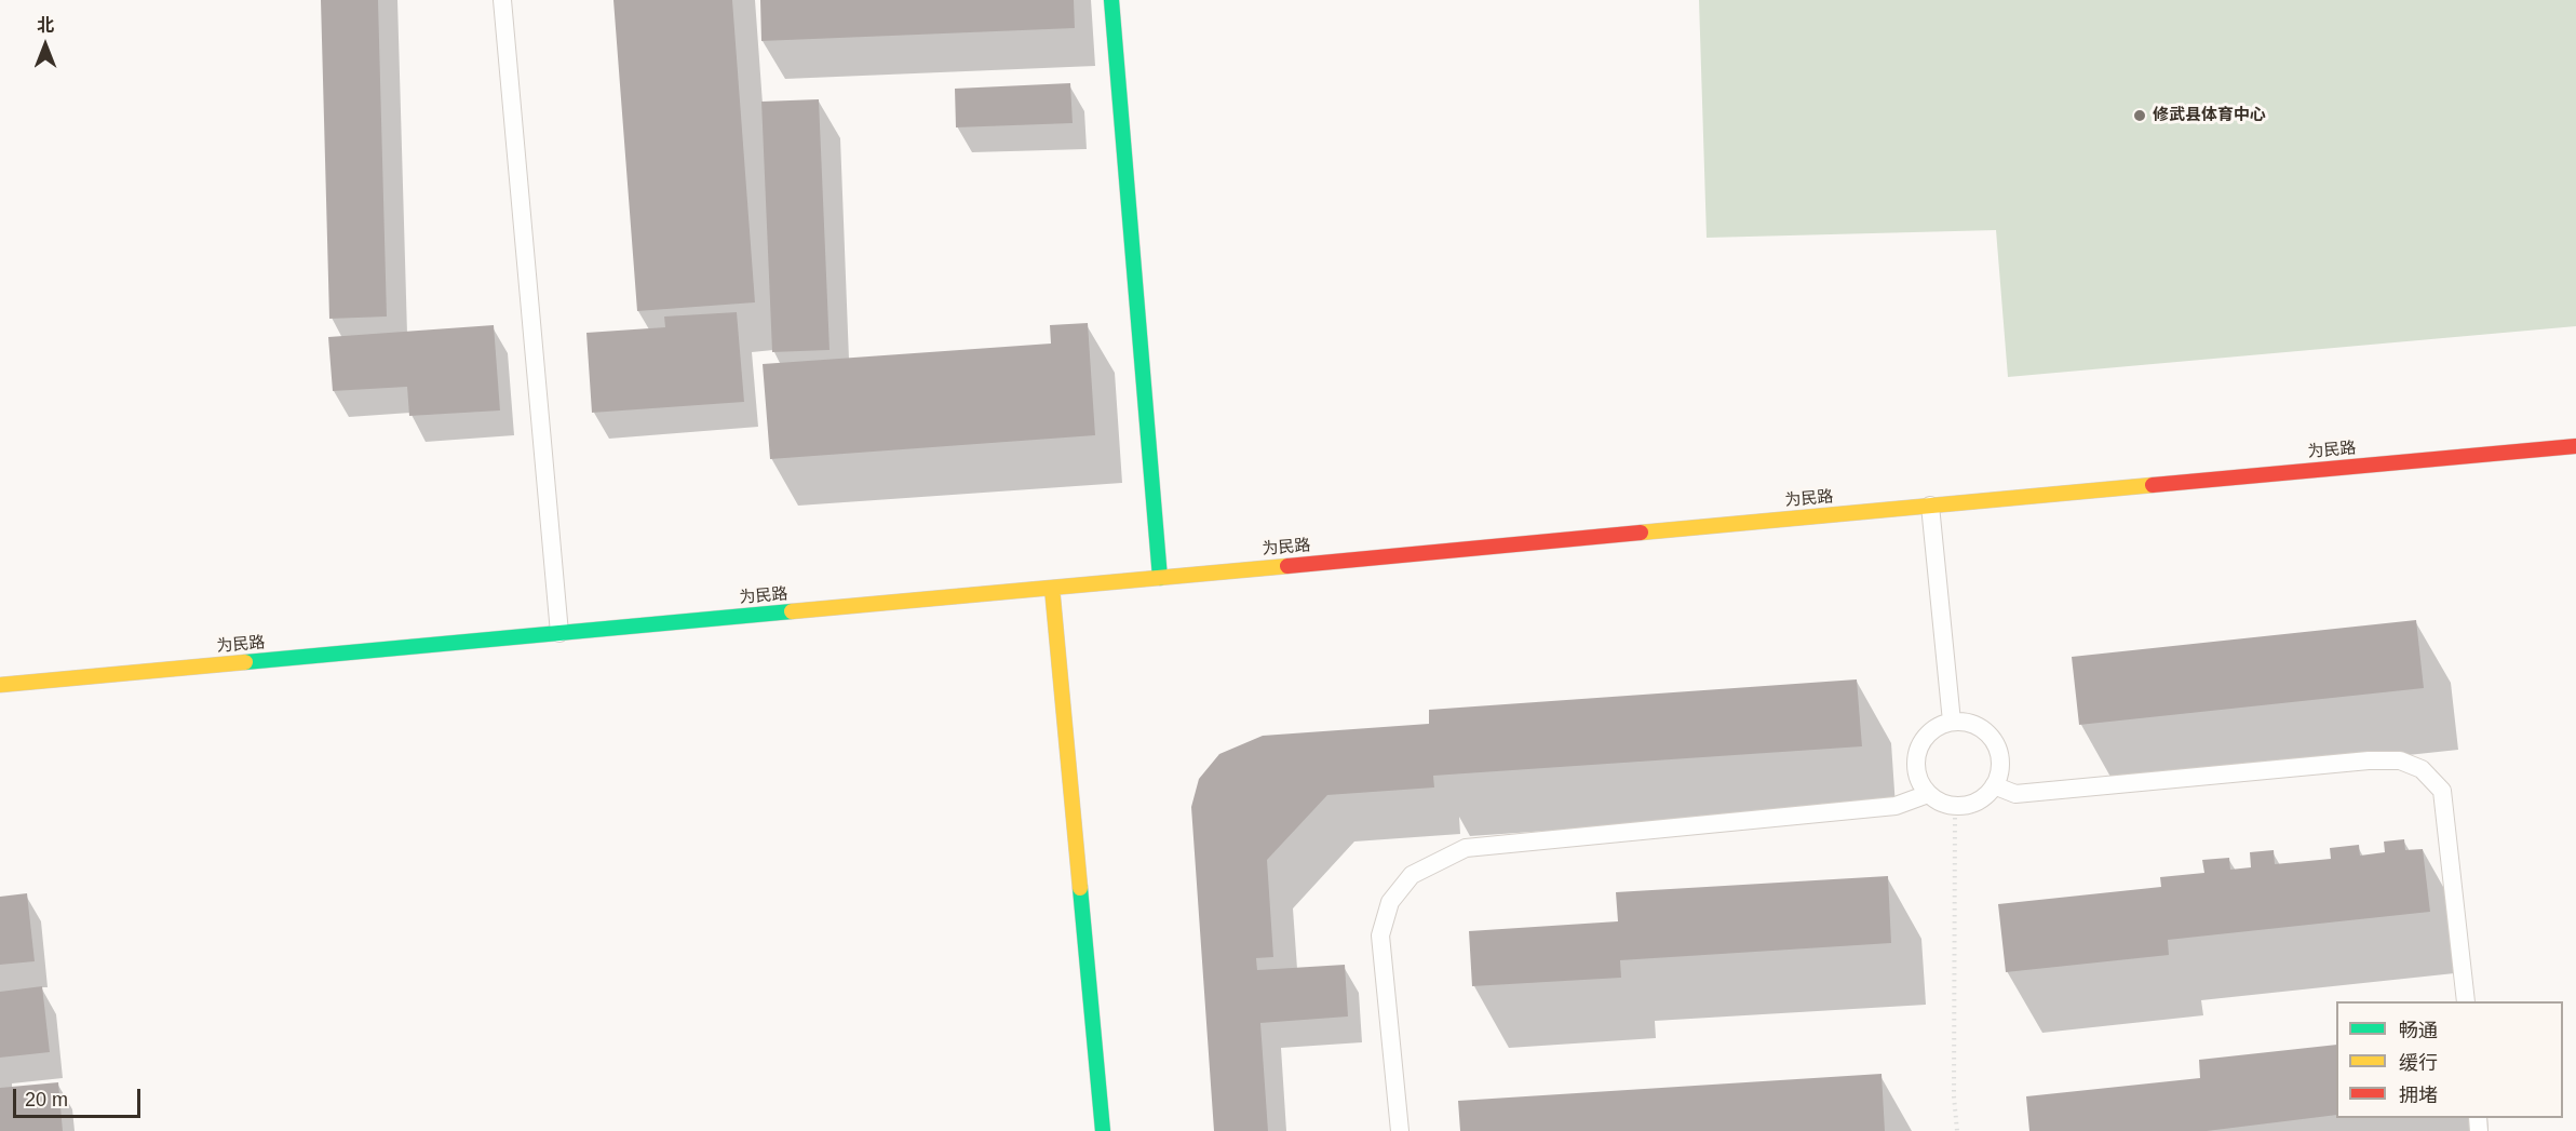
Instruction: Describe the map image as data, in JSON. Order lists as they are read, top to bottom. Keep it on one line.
{"streets":{"main road":["为民路"]},"places":["修武县体育中心"],"legend":["畅通","缓行","拥堵"],"scale_bar":"20 m","north":"top"}
